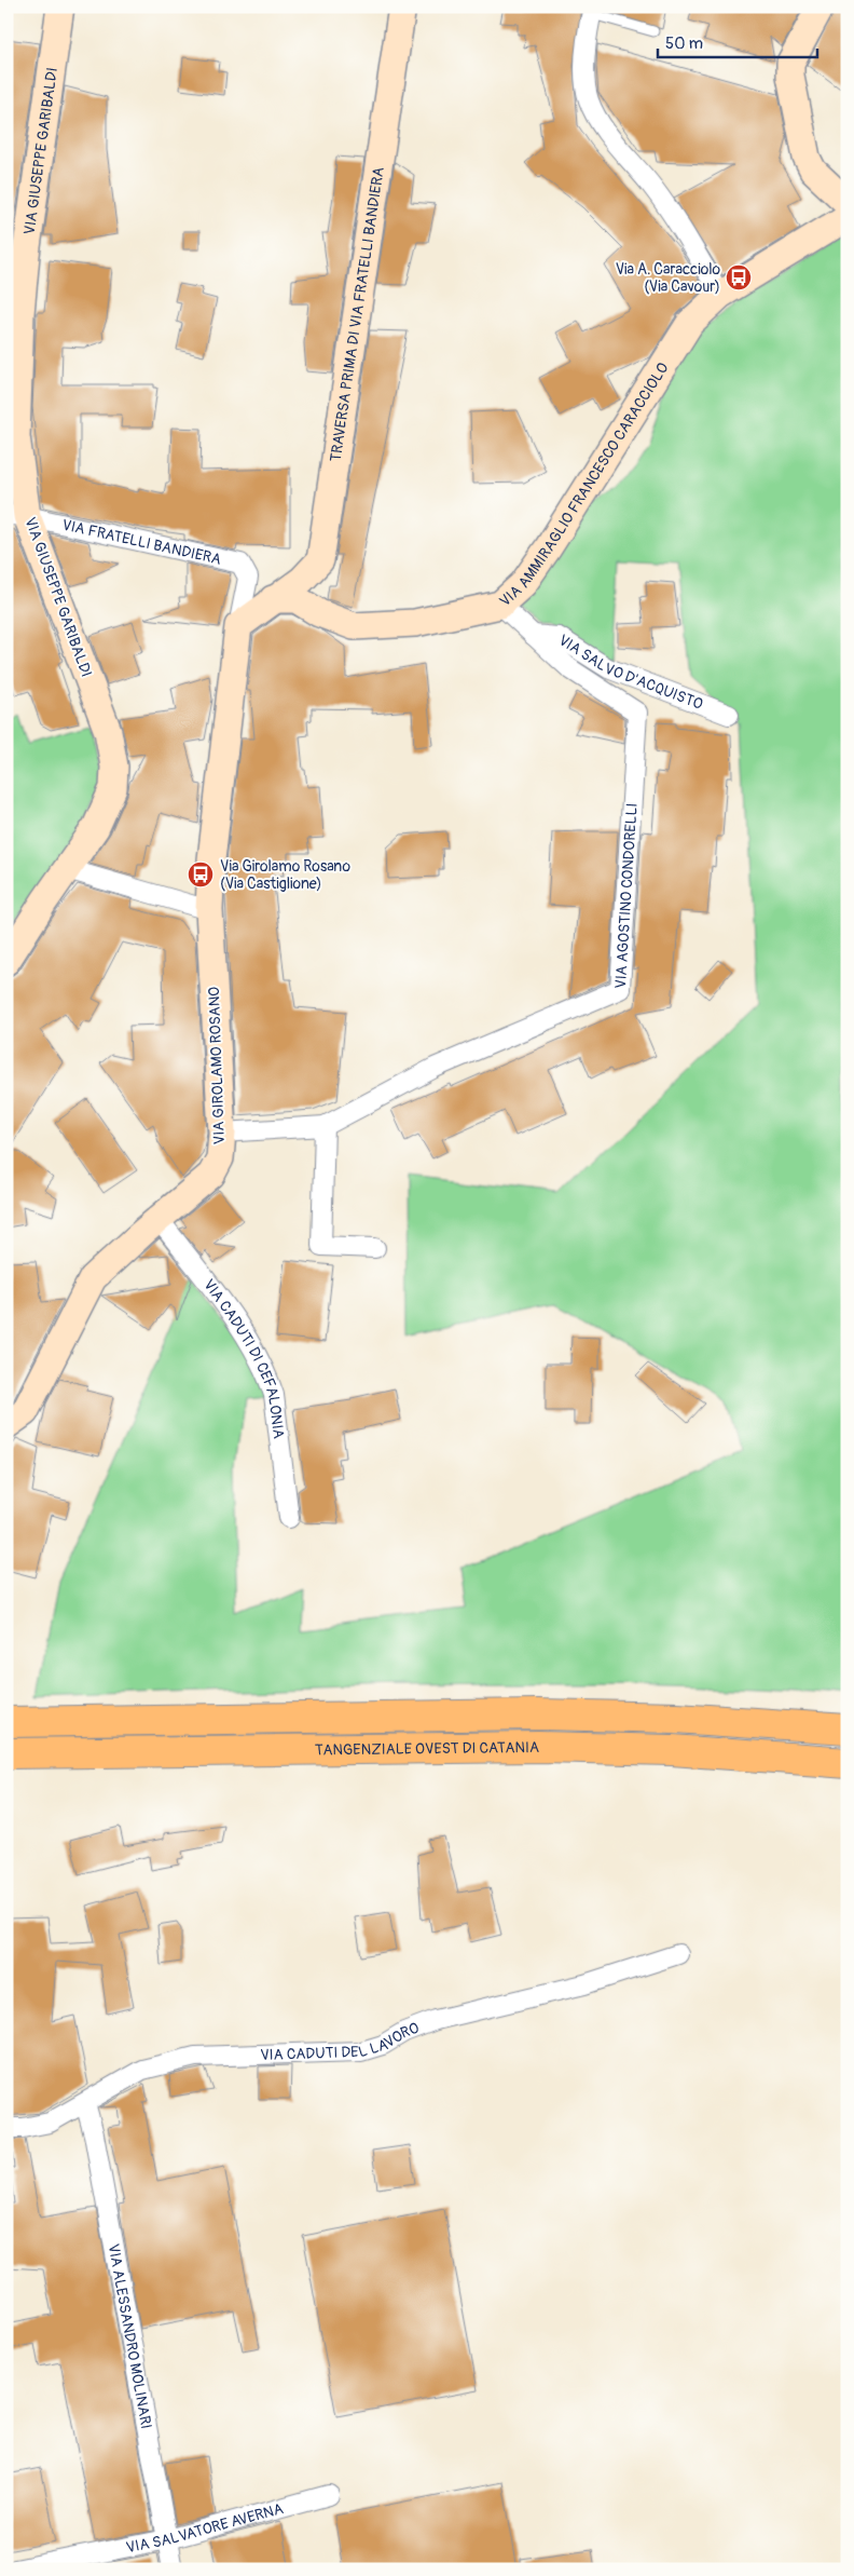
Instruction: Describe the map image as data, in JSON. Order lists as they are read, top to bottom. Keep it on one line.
{"streets":{"highway":["TANGENZIALE OVEST DI CATANIA"],"main road":["VIA GIUSEPPE GARIBALDI","TRAVERSA PRIMA DI VIA FRATELLI BANDIERA","VIA AMMIRAGLIO FRANCESCO CARACCIOLO","VIA GIROLAMO ROSANO"],"street":["VIA FRATELLI BANDIERA","VIA SALVO D'ACQUISTO","VIA AGOSTINO CONDORELLI","VIA CADUTI DI CEFALONIA","VIA CADUTI DEL LAVORO","VIA ALESSANDRO MOLINARI","VIA SALVATORE AVERNA"]},"crossings":[["VIA GIUSEPPE GARIBALDI","VIA FRATELLI BANDIERA"],["TRAVERSA PRIMA DI VIA FRATELLI BANDIERA","VIA AMMIRAGLIO FRANCESCO CARACCIOLO"],["VIA AMMIRAGLIO FRANCESCO CARACCIOLO","VIA AGOSTINO CONDORELLI"],["VIA FRATELLI BANDIERA","VIA GIROLAMO ROSANO"],["VIA SALVO D'ACQUISTO","VIA AGOSTINO CONDORELLI"],["VIA AGOSTINO CONDORELLI","VIA GIROLAMO ROSANO"],["VIA GIROLAMO ROSANO","VIA CADUTI DI CEFALONIA"],["VIA CADUTI DEL LAVORO","VIA ALESSANDRO MOLINARI"],["VIA ALESSANDRO MOLINARI","VIA SALVATORE AVERNA"]],"places":{"bus stop":["Via A. Caracciolo (Via Cavour)","Via Girolamo Rosano (Via Castiglione)"]},"scale_bar":"50 m"}
